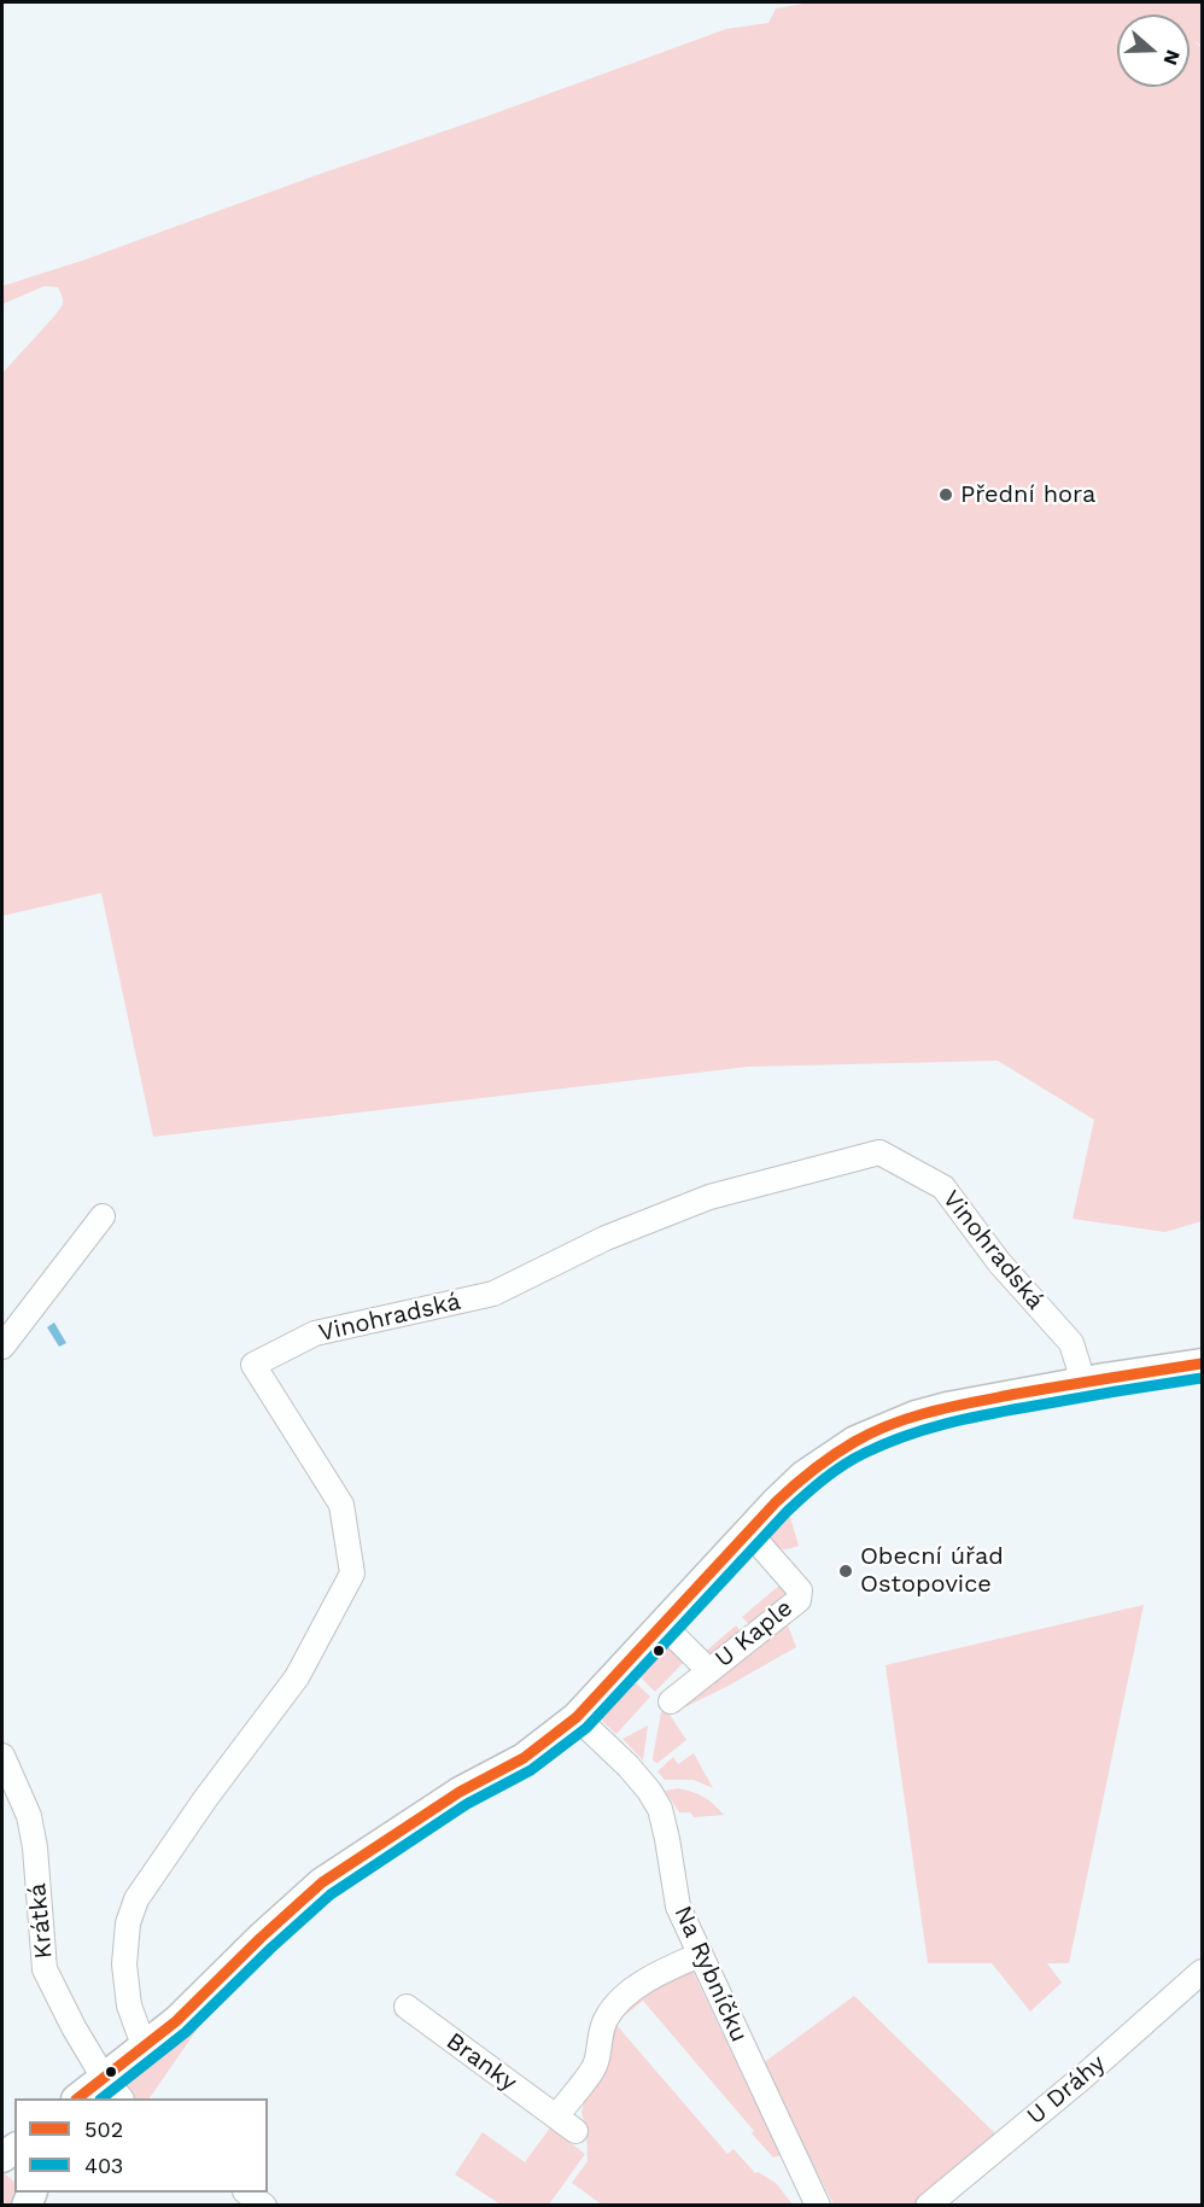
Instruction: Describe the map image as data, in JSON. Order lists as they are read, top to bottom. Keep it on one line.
{"streets":{"street":["Vinohradská","U Kaple","Krátká","Na Rybníčku","Branky","U Dráhy"]},"places":["Přední hora","Obecní úřad Ostopovice"],"lines":["transit line 502","transit line 403"],"legend":["502","403"],"north":"right"}
